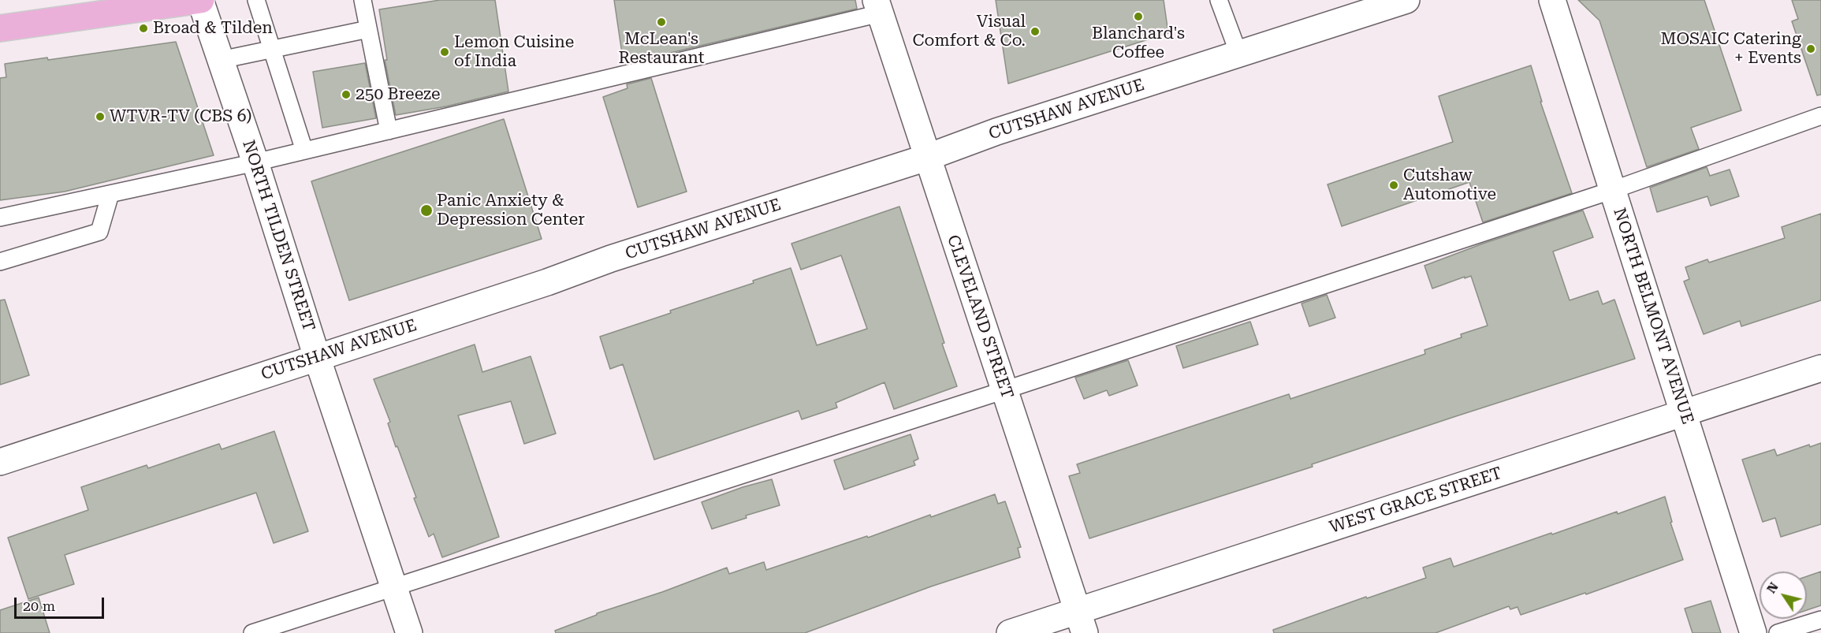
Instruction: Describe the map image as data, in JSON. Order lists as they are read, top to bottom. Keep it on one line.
{"streets":{"street":["CUTSHAW AVENUE","NORTH TILDEN STREET","NORTH BELMONT AVENUE","CLEVELAND STREET","WEST GRACE STREET"]},"crossings":[["CUTSHAW AVENUE","NORTH TILDEN STREET"],["CUTSHAW AVENUE","CLEVELAND STREET"],["NORTH BELMONT AVENUE","WEST GRACE STREET"],["CLEVELAND STREET","WEST GRACE STREET"]],"places":["Blanchard's Coffee","McLean's Restaurant","Broad & Tilden","Visual Comfort & Co.","MOSAIC Catering + Events","Lemon Cuisine of India","250 Breeze","WTVR-TV (CBS 6)","Cutshaw Automotive","Panic Anxiety & Depression Center"],"scale_bar":"20 m","north":"top left"}
